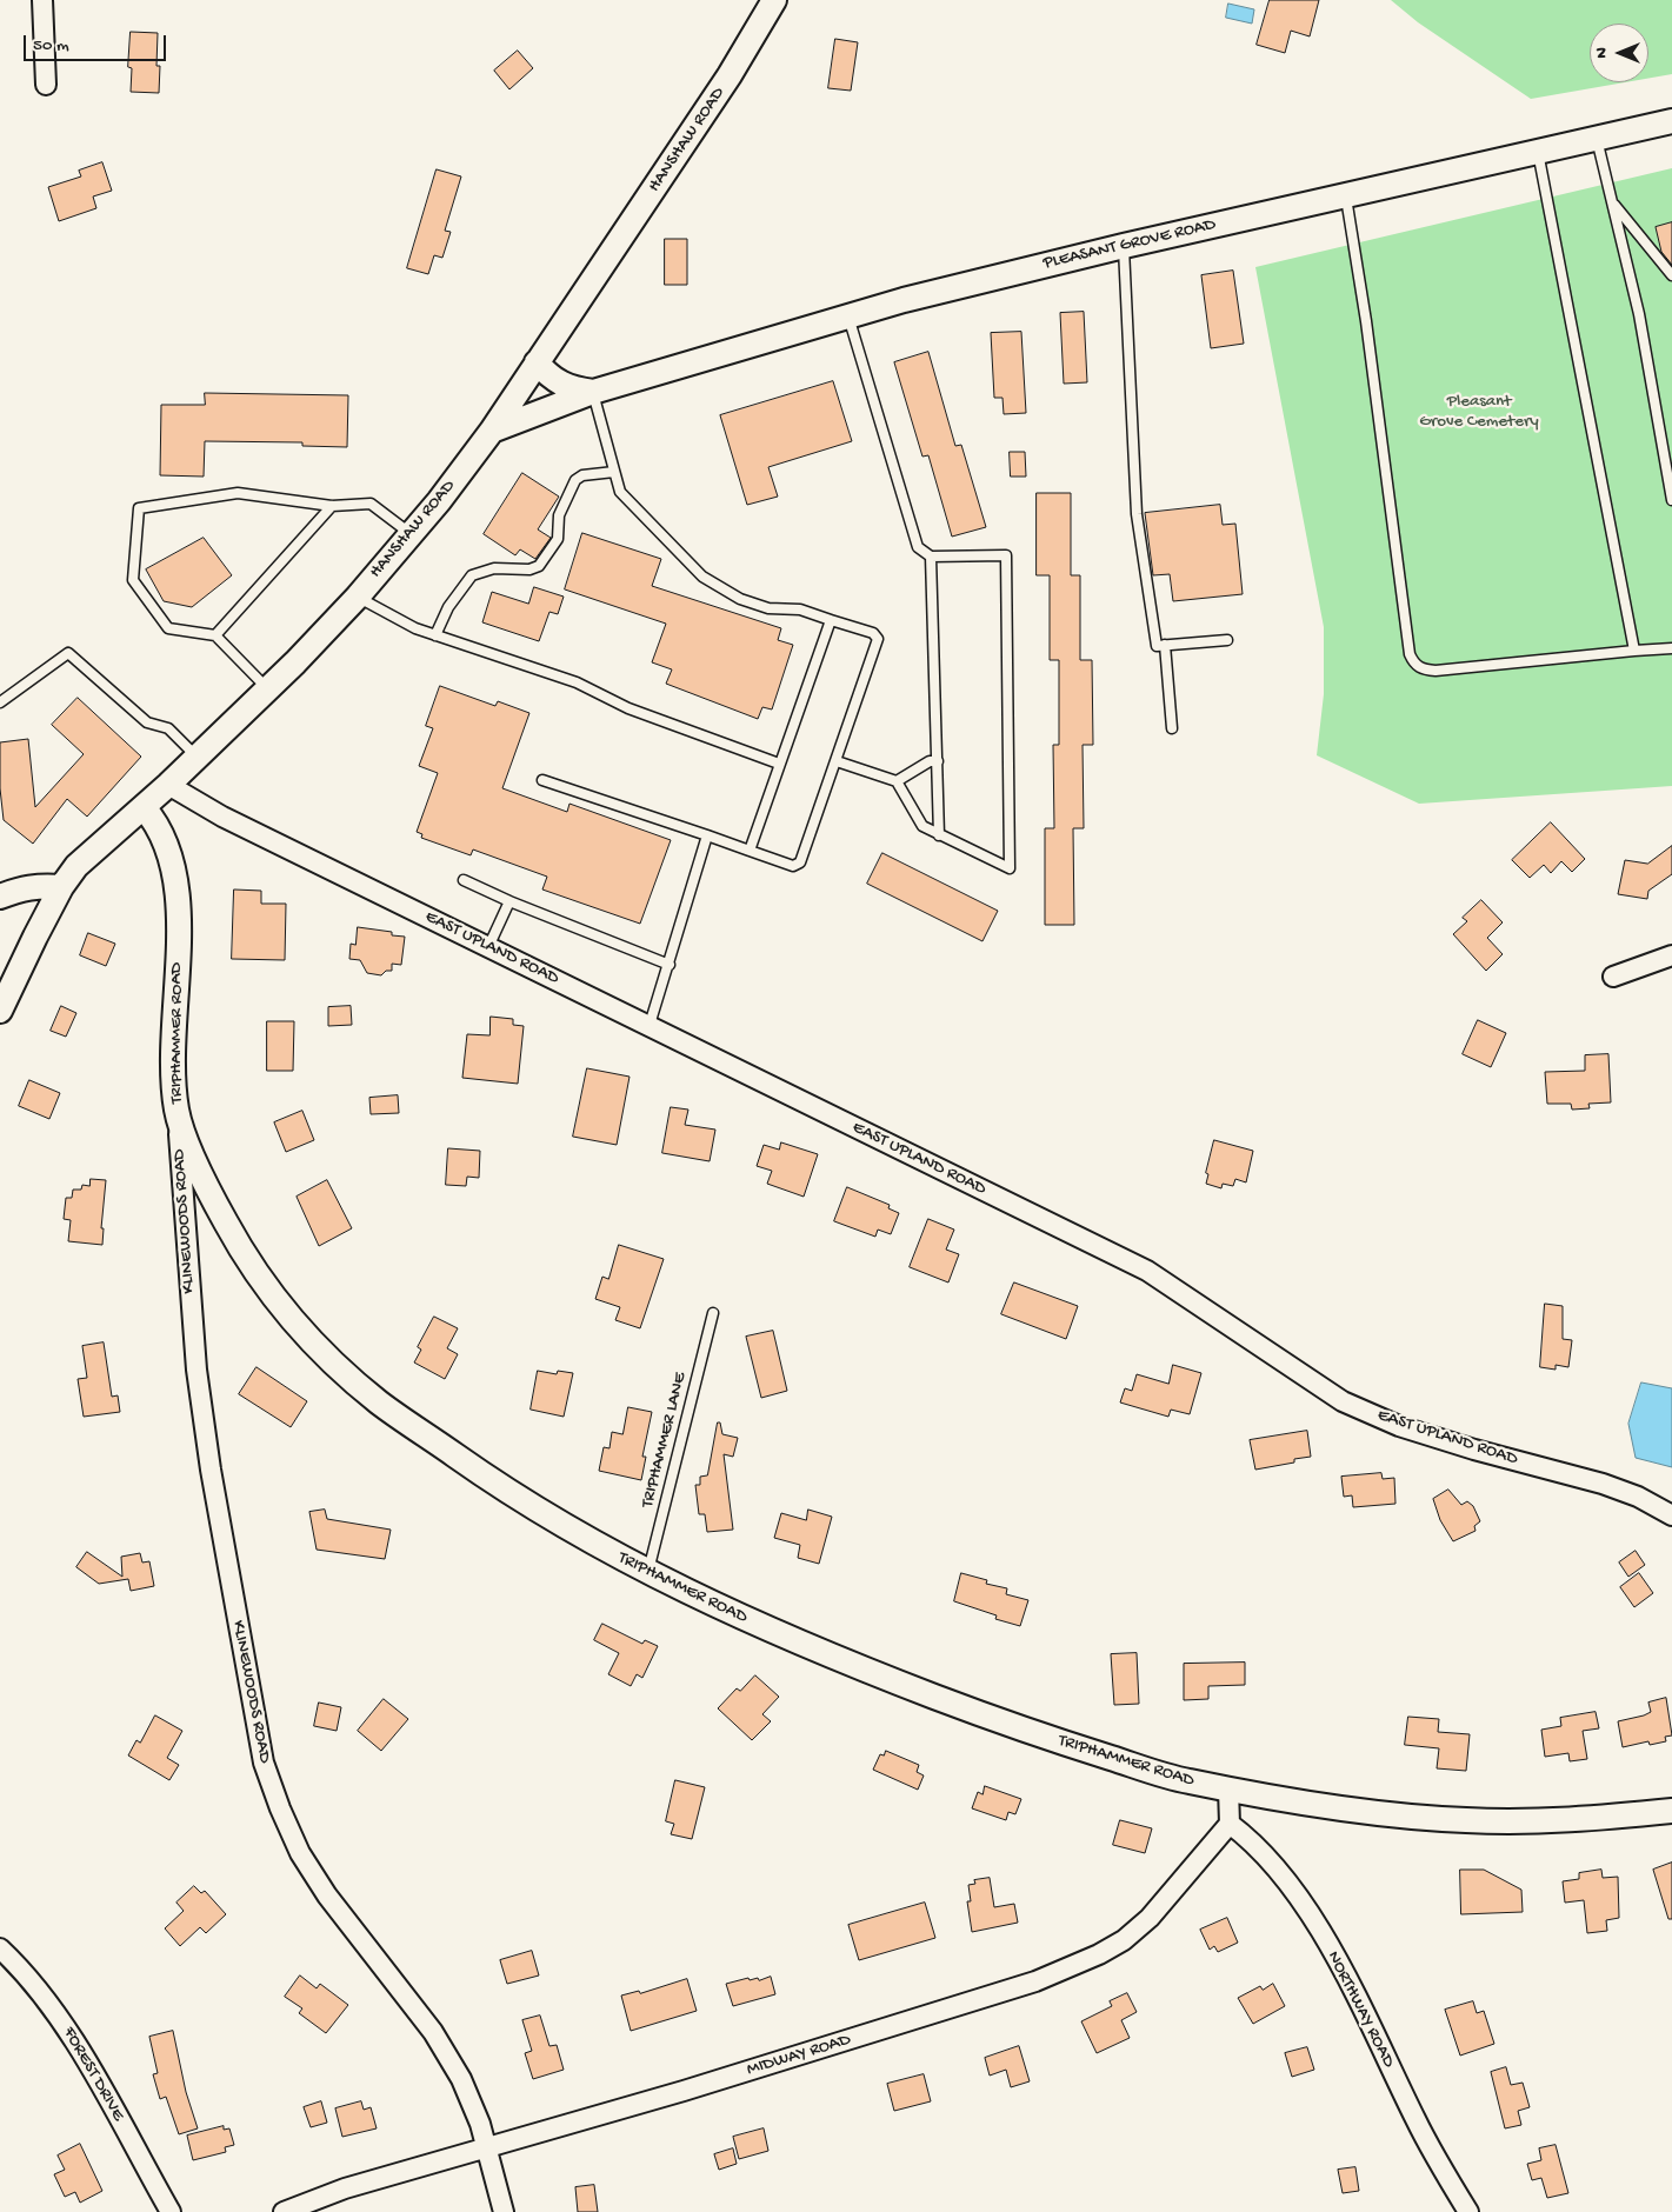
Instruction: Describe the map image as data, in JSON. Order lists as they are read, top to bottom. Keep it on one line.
{"streets":{"street":["HANSHAW ROAD","PLEASANT GROVE ROAD","EAST UPLAND ROAD","TRIPHAMMER ROAD","KLINEWOODS ROAD","NORTHWAY ROAD","MIDWAY ROAD","FOREST DRIVE"],"lane":["TRIPHAMMER LANE"]},"crossings":[["HANSHAW ROAD","PLEASANT GROVE ROAD"],["HANSHAW ROAD","EAST UPLAND ROAD"],["HANSHAW ROAD","TRIPHAMMER ROAD"],["TRIPHAMMER ROAD","KLINEWOODS ROAD"],["TRIPHAMMER ROAD","TRIPHAMMER LANE"],["KLINEWOODS ROAD","MIDWAY ROAD"],["NORTHWAY ROAD","MIDWAY ROAD"]],"parks":["Pleasant Grove Cemetery"],"scale_bar":"50 m","north":"left"}
